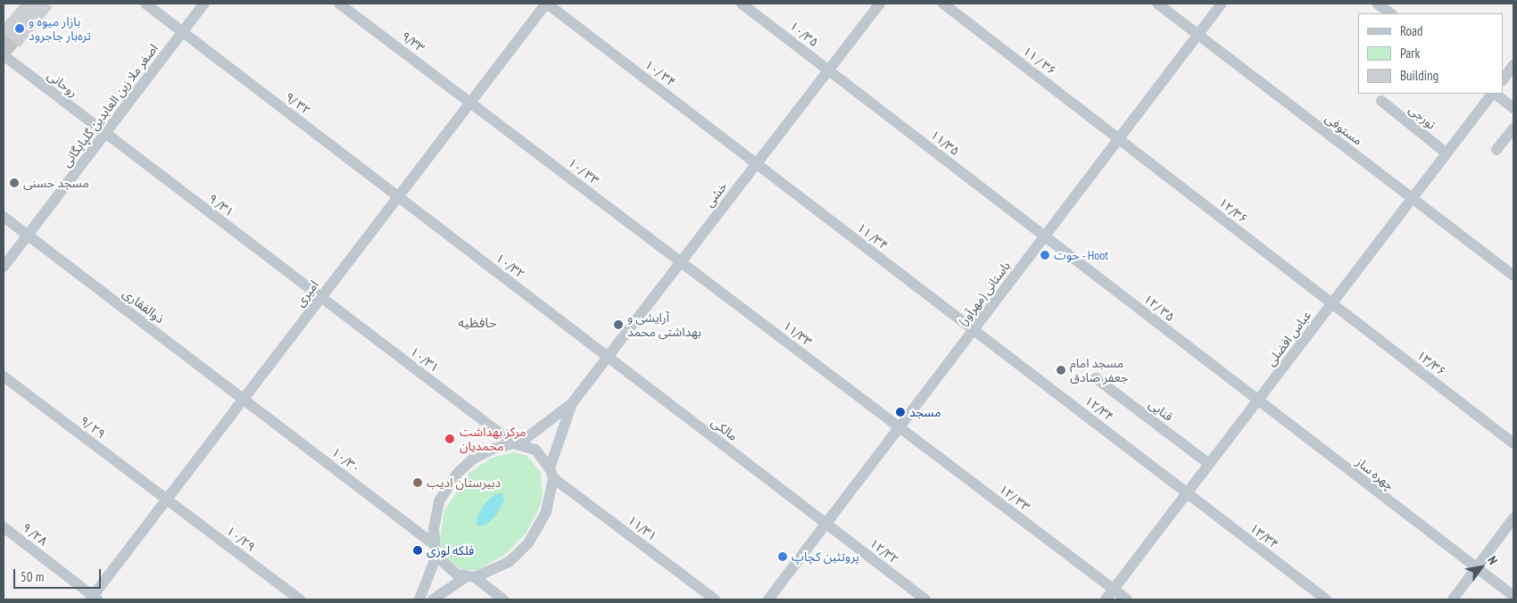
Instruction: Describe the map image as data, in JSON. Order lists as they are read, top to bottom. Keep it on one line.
{"streets":{"street":["۱۰/۳۵","۹/۳۳","۱۱ / ۳۶","۱۰/ ۳۴","روحانی","۹/ ۳۲","اصغر ملا زین العابدین گلپایگانی","تورجی","مستوفی","۱۱/۳۵","۱۰/ ۳۳","خشی","۹ /۳۱","۱۲/۳۶","۱۱ /۳۴","۱۰/۳۲","امیری","باستانی (مهرآور)","ذوالفقاری","۱۲/ ۳۵","۱۱/۳۳","عباس افضلی","۱۰/۳۱","۱۳/۳۶","۱۲/۳۴","قنایی","۹/ ۲۹","مالکی","۱۰/۳۰","چهره ساز","۱۲/ ۳۳","۱۱/۳۱","۹ /۲۸","۱۳/۳۴","۱۰/۲۹","۱۲/۳۲"]},"crossings":[["۱۰/۳۵","۱۱/۳۵"],["۱۰/۳۵","خشی"],["۹/۳۳","۱۰/ ۳۳"],["۹/۳۳","امیری"],["۱۱ / ۳۶","۱۲/۳۶"],["۱۱ / ۳۶","باستانی (مهرآور)"],["۱۰/ ۳۴","خشی"],["۱۰/ ۳۴","۱۱ /۳۴"],["۱۰/ ۳۴","امیری"],["روحانی","اصغر ملا زین العابدین گلپایگانی"],["روحانی","۹ /۳۱"],["۹/ ۳۲","اصغر ملا زین العابدین گلپایگانی"],["۹/ ۳۲","۱۰/۳۲"],["۹/ ۳۲","امیری"],["اصغر ملا زین العابدین گلپایگانی","۹ /۳۱"],["اصغر ملا زین العابدین گلپایگانی","ذوالفقاری"],["تورجی","عباس افضلی"],["مستوفی","باستانی (مهرآور)"],["مستوفی","عباس افضلی"],["۱۱/۳۵","خشی"],["۱۱/۳۵","باستانی (مهرآور)"],["۱۱/۳۵","۱۲/ ۳۵"],["۱۰/ ۳۳","خشی"],["۱۰/ ۳۳","امیری"],["۱۰/ ۳۳","۱۱/۳۳"],["خشی","۱۱ /۳۴"],["خشی","۱۰/۳۲"],["خشی","۱۱/۳۳"],["خشی","۱۰/۳۱"],["خشی","مالکی"],["خشی","۱۰/۳۰"],["خشی","۱۱/۳۱"],["۹ /۳۱","امیری"],["۹ /۳۱","۱۰/۳۱"],["۱۲/۳۶","باستانی (مهرآور)"],["۱۲/۳۶","عباس افضلی"],["۱۲/۳۶","۱۳/۳۶"],["۱۱ /۳۴","باستانی (مهرآور)"],["۱۱ /۳۴","۱۲/۳۴"],["۱۰/۳۲","امیری"],["۱۰/۳۲","مالکی"],["امیری","ذوالفقاری"],["امیری","۱۰/۳۱"],["امیری","۹/ ۲۹"],["امیری","۱۰/۳۰"],["امیری","۹ /۲۸"],["امیری","۱۰/۲۹"],["باستانی (مهرآور)","۱۲/ ۳۵"],["باستانی (مهرآور)","۱۱/۳۳"],["باستانی (مهرآور)","۱۲/۳۴"],["باستانی (مهرآور)","مالکی"],["باستانی (مهرآور)","۱۲/ ۳۳"],["باستانی (مهرآور)","۱۲/۳۲"],["ذوالفقاری","۱۰/۳۰"],["۱۲/ ۳۵","عباس افضلی"],["۱۲/ ۳۵","چهره ساز"],["۱۱/۳۳","۱۲/ ۳۳"],["عباس افضلی","۱۳/۳۶"],["عباس افضلی","۱۲/۳۴"],["عباس افضلی","قنایی"],["عباس افضلی","چهره ساز"],["عباس افضلی","۱۲/ ۳۳"],["عباس افضلی","۱۳/۳۴"],["۱۰/۳۱","۱۰/۳۰"],["۱۰/۳۱","۱۱/۳۱"],["۱۲/۳۴","۱۳/۳۴"],["۹/ ۲۹","۱۰/۲۹"],["مالکی","۱۲/۳۲"],["۱۰/۳۰","۱۱/۳۱"]],"districts":["حافظیه"],"places":["بازار میوه و تره‌بار جاجرود","مسجد حسنی","حوت - Hoot","آرایشی و بهداشتی محمد","مسجد امام جعفر صادق","مسجد","مرکز بهداشت محمدیان","دبیرستان ادیب","فلکه لوزی","پروتئین کچاپ"],"legend":["Road","Park","Building"],"scale_bar":"50 m","north":"top right"}
